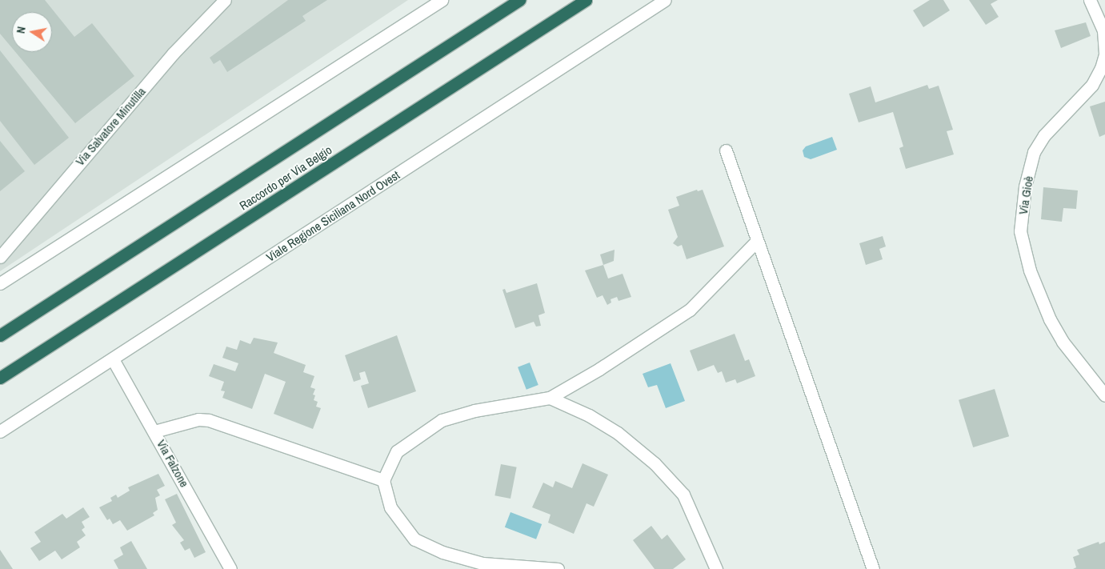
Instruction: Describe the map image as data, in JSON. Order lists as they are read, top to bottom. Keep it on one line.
{"streets":{"highway":["Raccordo per Via Belgio"],"street":["Via Salvatore Minutilla","Via Gioè","Viale Regione Siciliana Nord Ovest","Via Falzone"]},"crossings":[["Viale Regione Siciliana Nord Ovest","Via Falzone"]],"north":"left"}
